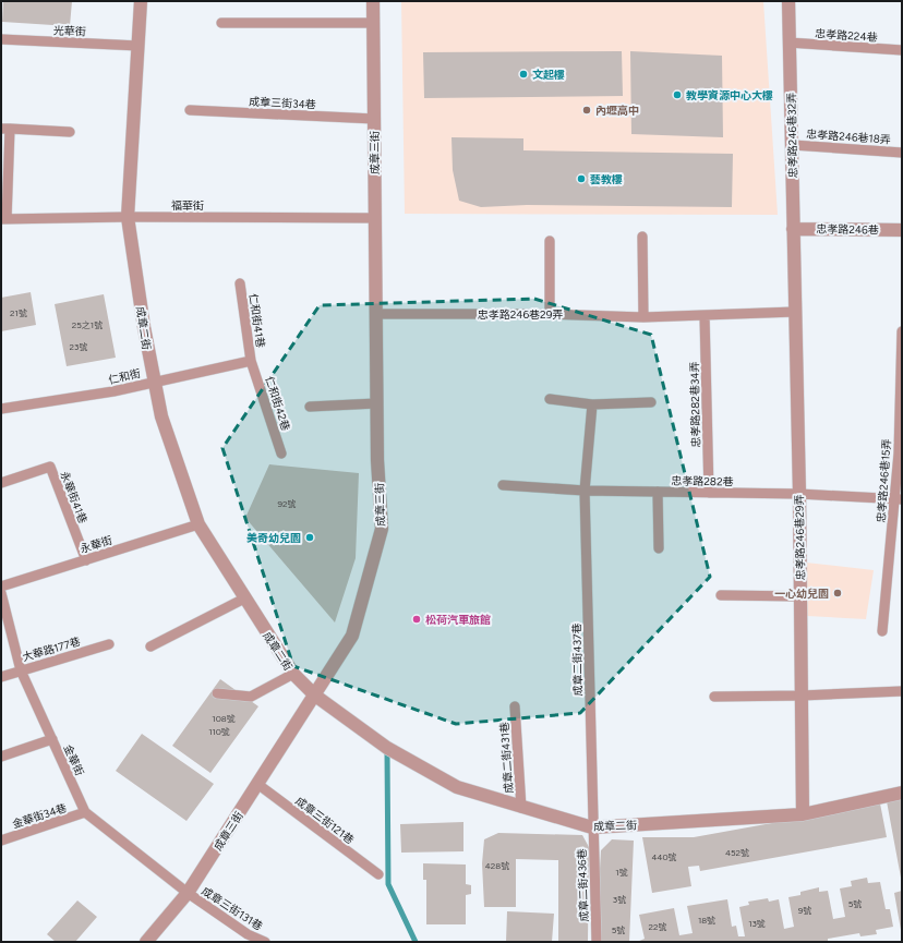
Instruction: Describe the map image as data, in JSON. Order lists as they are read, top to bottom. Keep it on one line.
{"streets":{"street":["忠孝路246巷32弄","成章三街","忠孝路246巷","忠孝路246巷29弄","成章二街"],"lane":["光華街","忠孝路224巷","成章三街34巷","忠孝路246巷18弄","福華街","仁和街41巷","仁和街","仁和街42巷","忠孝路282巷34弄","忠孝路282巷","忠孝路246巷15弄","永華街41巷","永華街","大華路177巷","成章二街437巷","成章二街431巷","金華街","金華街34巷","成章三街121巷","成章二街436巷","成章三街131巷"]},"crossings":[["光華街","成章二街"],["忠孝路224巷","忠孝路246巷32弄"],["成章三街34巷","成章三街"],["忠孝路246巷32弄","忠孝路246巷18弄"],["忠孝路246巷32弄","忠孝路246巷"],["忠孝路246巷32弄","忠孝路246巷29弄"],["成章三街","福華街"],["成章三街","忠孝路246巷29弄"],["成章三街","成章二街"],["成章三街","金華街"],["成章三街","成章三街121巷"],["成章三街","成章三街131巷"],["福華街","成章二街"],["忠孝路246巷","忠孝路246巷29弄"],["忠孝路246巷29弄","成章二街"],["忠孝路246巷29弄","忠孝路282巷34弄"],["忠孝路246巷29弄","忠孝路282巷"],["仁和街41巷","仁和街"],["仁和街41巷","仁和街42巷"],["成章二街","仁和街"],["成章二街","永華街"],["成章二街","成章二街437巷"],["成章二街","成章二街431巷"],["成章二街","成章二街436巷"],["仁和街","仁和街42巷"],["忠孝路282巷34弄","忠孝路282巷"],["忠孝路282巷","忠孝路246巷15弄"],["忠孝路282巷","成章二街437巷"],["永華街41巷","永華街"],["大華路177巷","金華街"],["成章二街437巷","成章二街436巷"],["金華街","金華街34巷"],["金華街","成章三街131巷"]],"places":["文起樓","教學資源中心大樓","內壢高中","藝教樓","美奇幼兒園","一心幼兒園","松荷汽車旅館"],"house_numbers":["21號","25之1號","23號","92號","108號","110號","452號","440號","428號","1號","3號","5號","9號","18號","13號","22號","5號"]}
